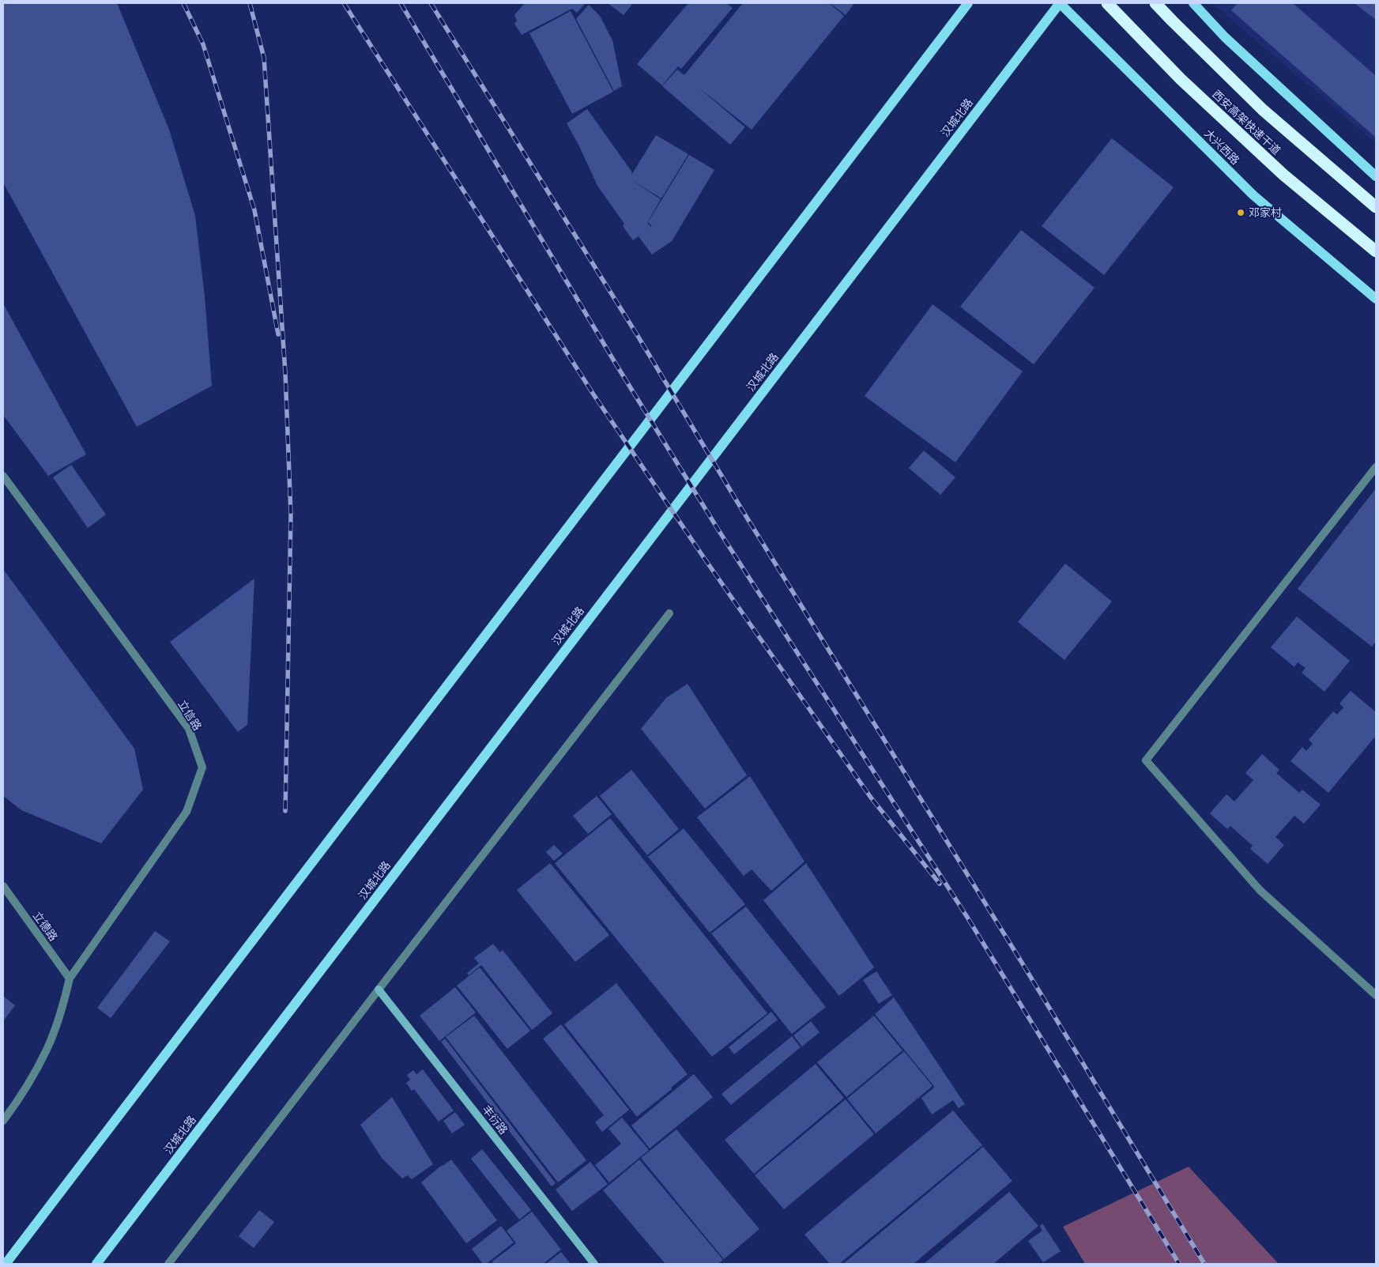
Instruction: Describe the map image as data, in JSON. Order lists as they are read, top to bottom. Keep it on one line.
{"streets":{"highway":["西安高架快速干道"],"main road":["汉城北路","大兴西路"],"street":["立信路","立德路","丰衍路"]},"crossings":[["汉城北路","大兴西路"],["立信路","立德路"]],"places":["邓家村"]}
